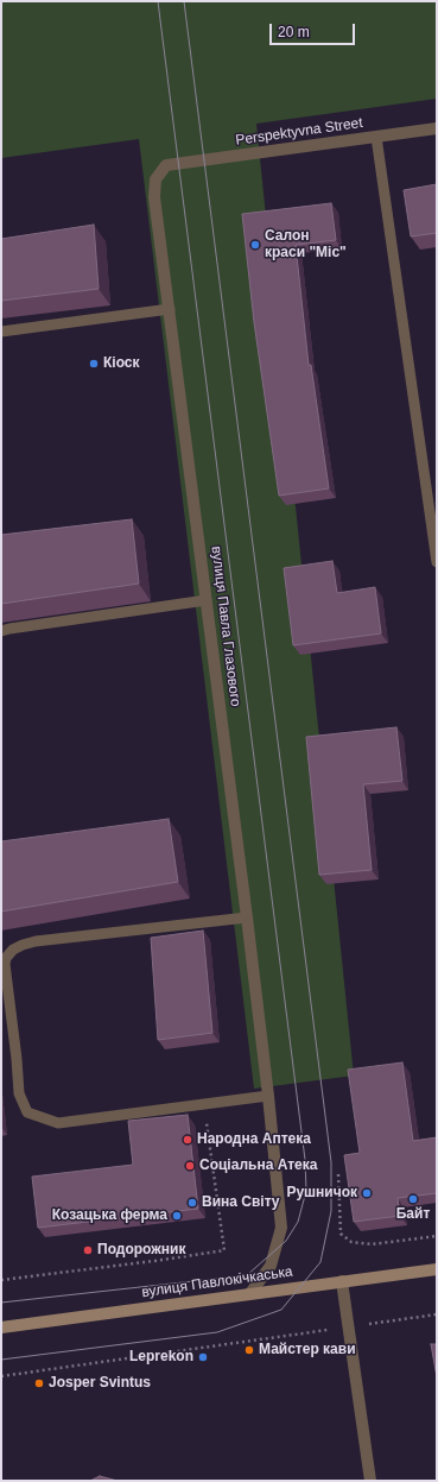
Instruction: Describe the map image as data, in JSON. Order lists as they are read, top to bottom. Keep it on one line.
{"streets":{"street":["Perspektyvna Street","вулиця Павла Глазового","вулиця Павлокічкаська"]},"crossings":[["Perspektyvna Street","вулиця Павла Глазового"],["вулиця Павла Глазового","вулиця Павлокічкаська"]],"places":["Салон краси \"Міс\"","Кіоск","Народна Аптека","Соціальна Атека","Рушничок","Байт","Вина Світу","Козацька ферма","Подорожник","Майстер кави","Leprekon","Josper Svintus"],"scale_bar":"20 m"}
